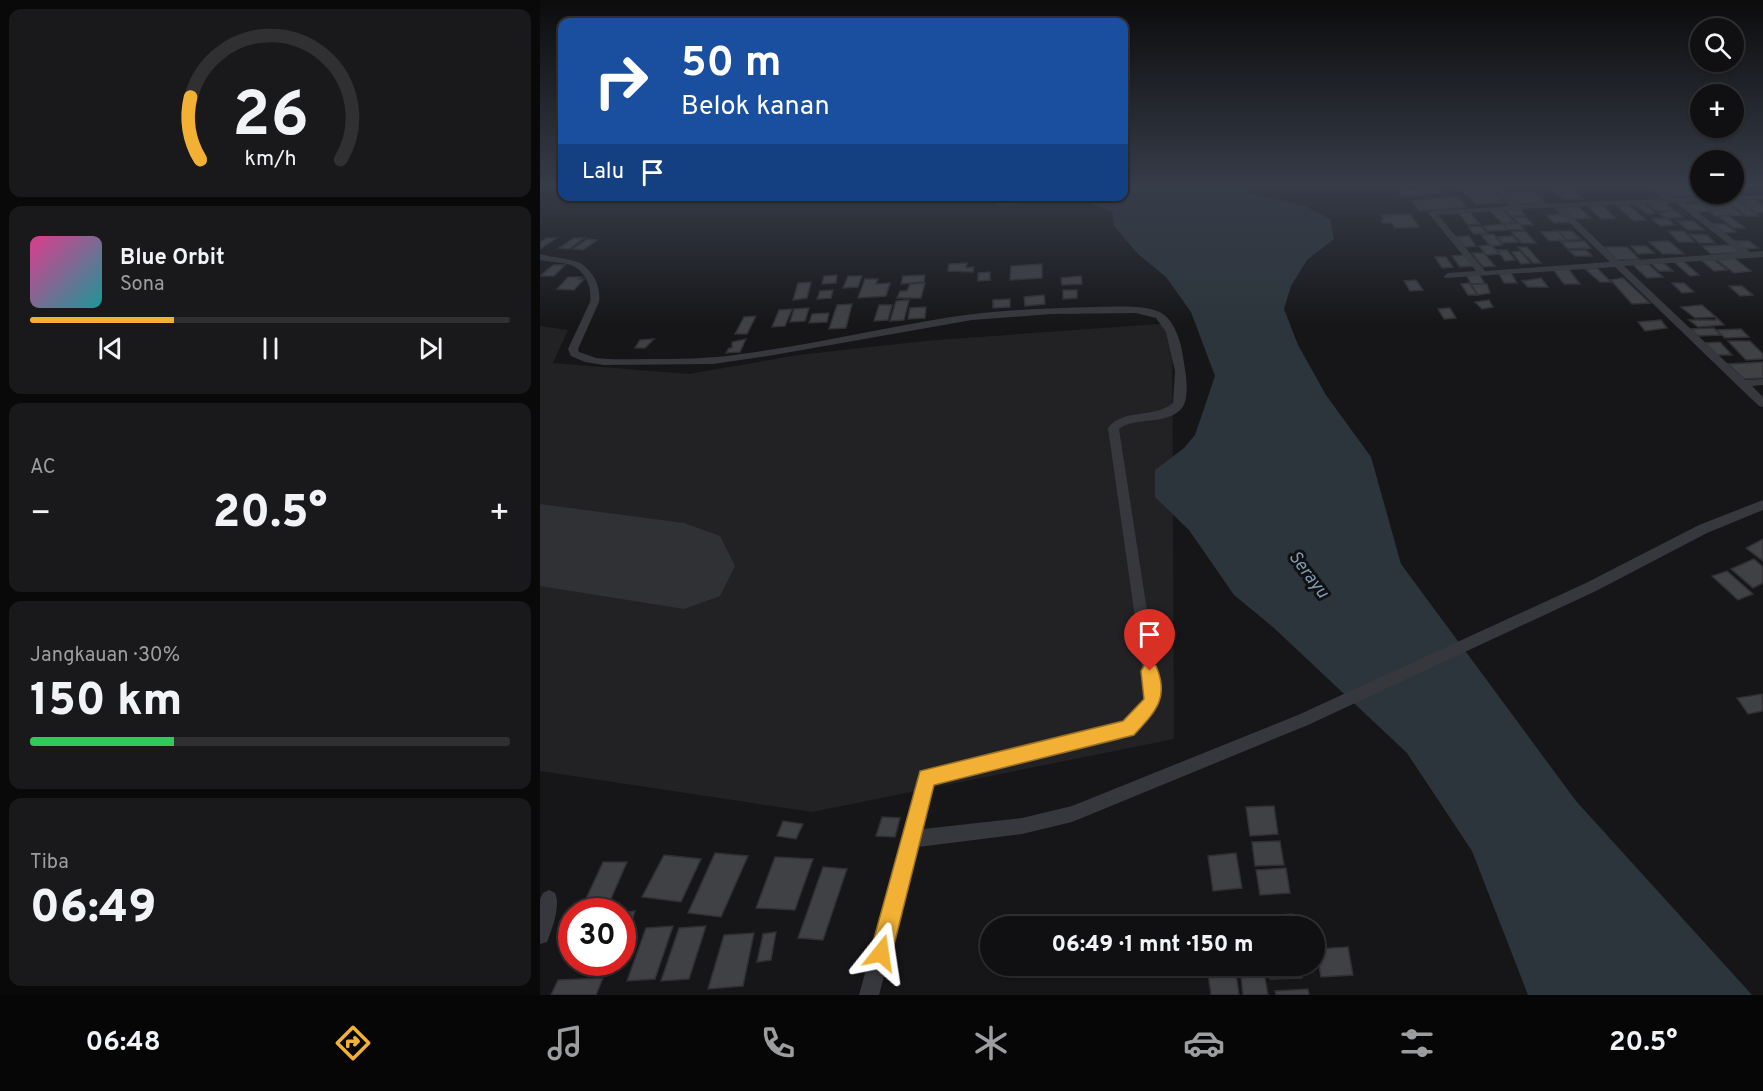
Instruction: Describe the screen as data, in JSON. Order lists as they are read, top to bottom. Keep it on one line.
{"water":["Serayu"],"page":{"map_buttons":["+","−"],"turn":["50 m","Belok kanan"],"then":"Lalu","song":["Blue Orbit","Sona"],"tile":["AC",["Jangkauan · 30%","150 km"],["Tiba","06:49"]],"heat":["−","20.5°","+"],"limit":"30","trip":"06:49 · 1 mnt · 150 m","tabs":["06:48","20.5°"],"gauge":["26","km/h"]}}
